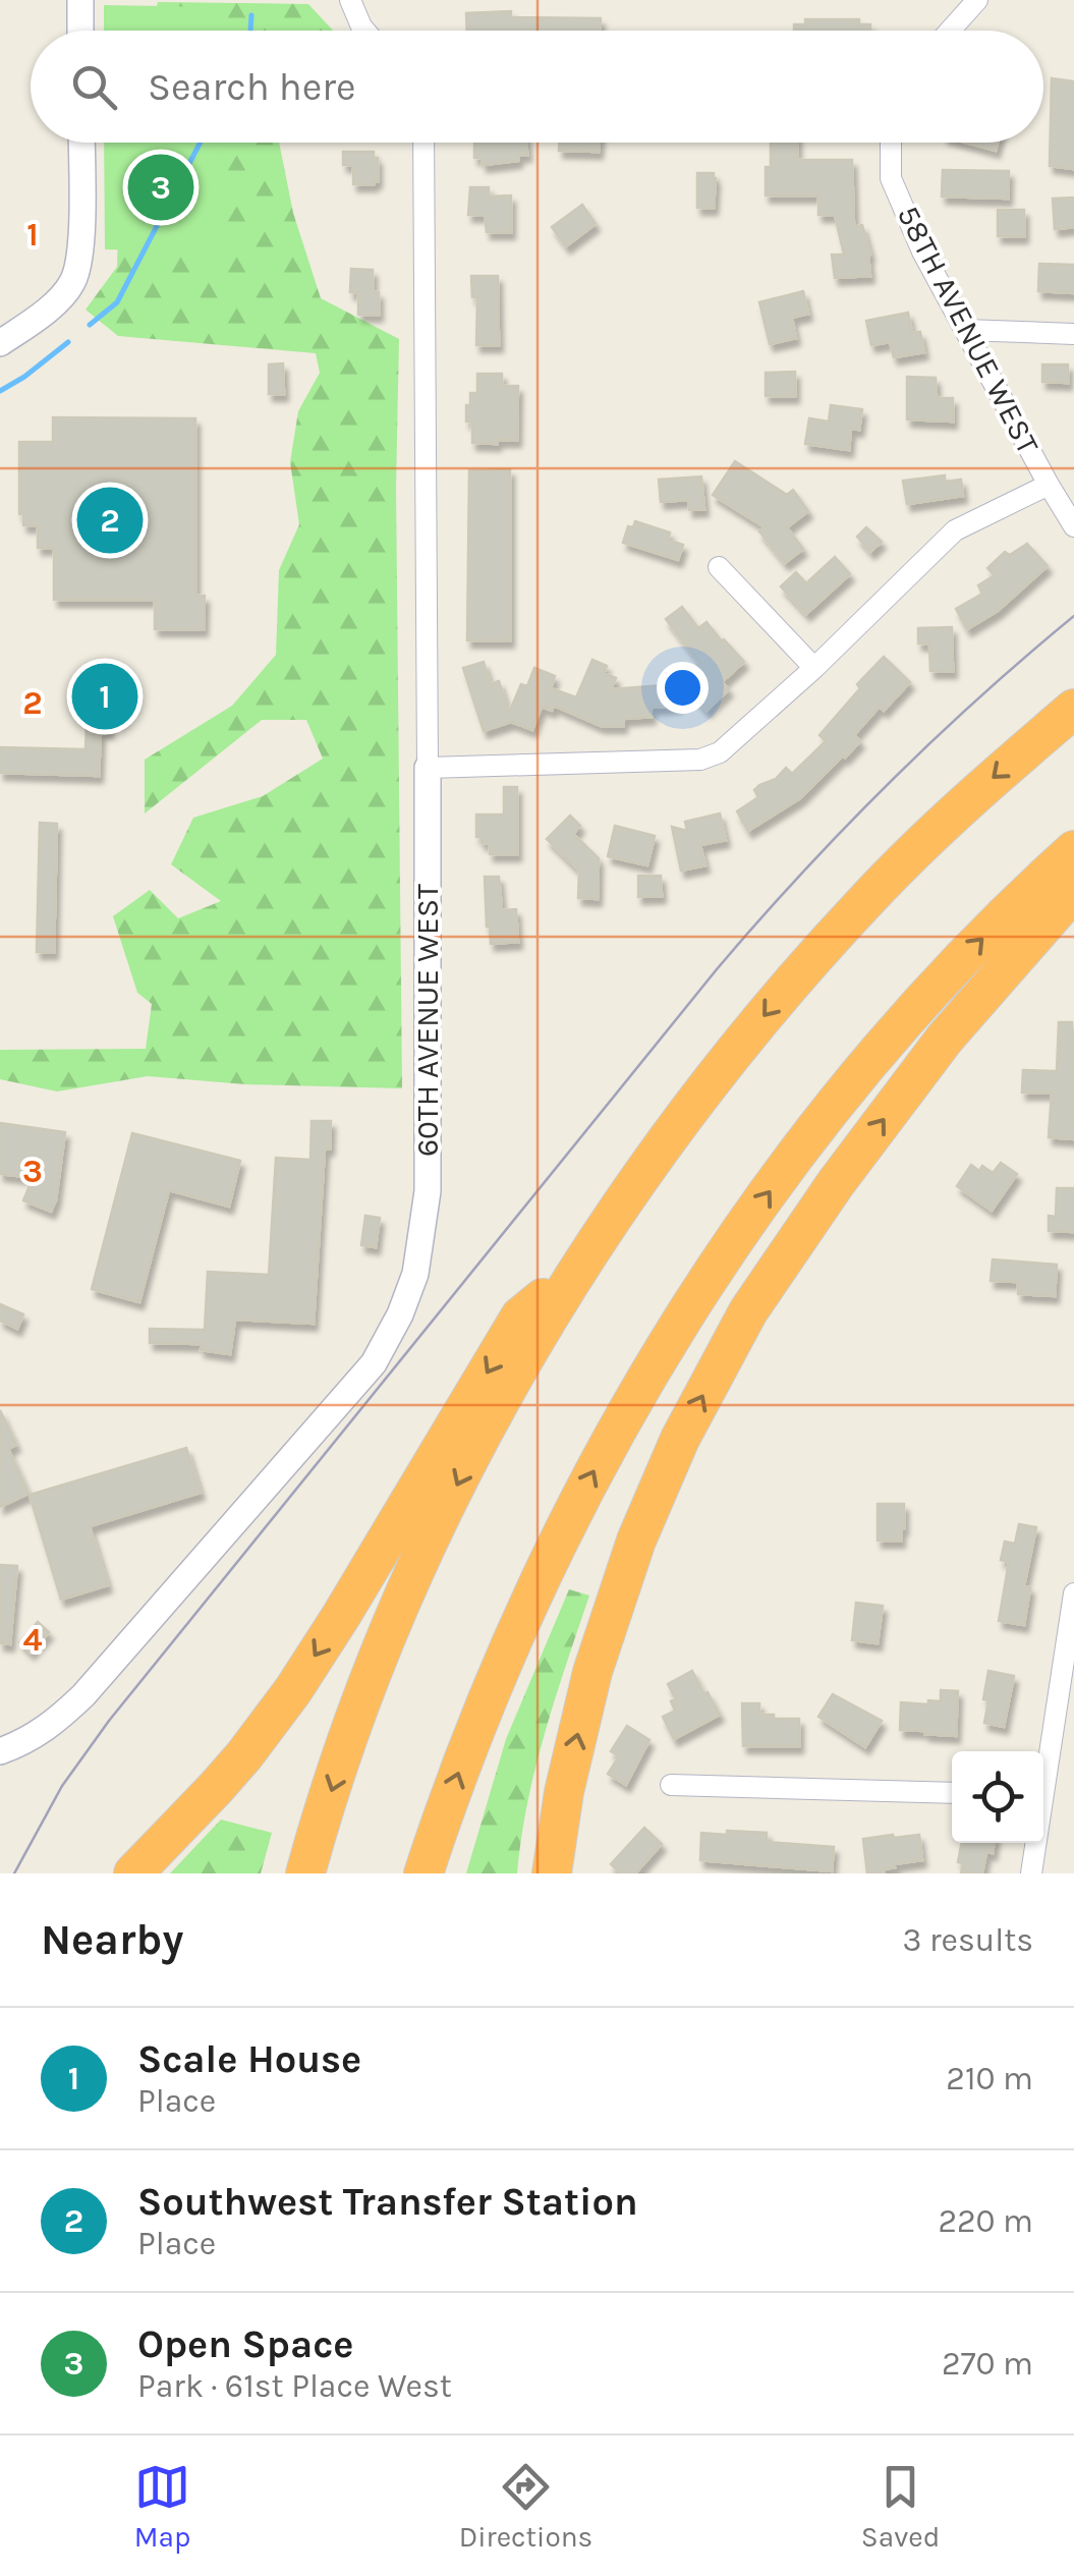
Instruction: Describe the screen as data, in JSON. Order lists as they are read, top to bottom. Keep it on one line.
{"streets":{"street":["58TH AVENUE WEST","60TH AVENUE WEST"]},"page":{"search":"Search here","pins":["3","2","1"],"heading":["Nearby","3 results"],"list":[{"mark":"1","name":"Scale House","note":"Place","value":"210 m"},{"mark":"2","name":"Southwest Transfer Station","note":"Place","value":"220 m"},{"mark":"3","name":"Open Space","note":"Park · 61st Place West","value":"270 m"}],"nav":["Map","Directions","Saved"]},"grid":{"rows":["1","2","3","4"]}}
